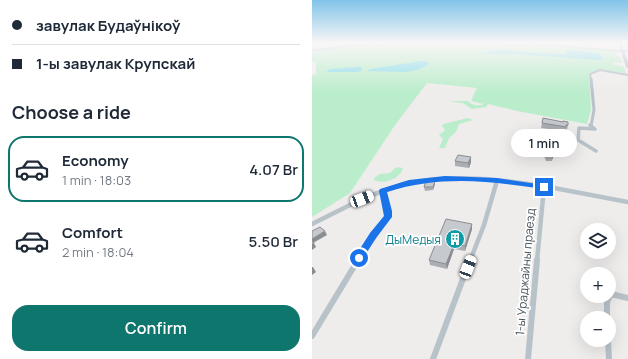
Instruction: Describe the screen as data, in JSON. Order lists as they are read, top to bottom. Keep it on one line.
{"streets":{"street":["1-ы Ураджайны праезд"]},"places":{"building":["ДыМедыя"]},"page":{"banner":["завулак Будаўнікоў","1-ы завулак Крупскай"],"heading":"Choose a ride","bubble":"1 min","list":[{"name":"Economy","note":"1 min · 18:03","value":"4.07 Br"},{"name":"Comfort","note":"2 min · 18:04","value":"5.50 Br"}],"map_buttons":["+","−"],"buttons":"Confirm"}}
